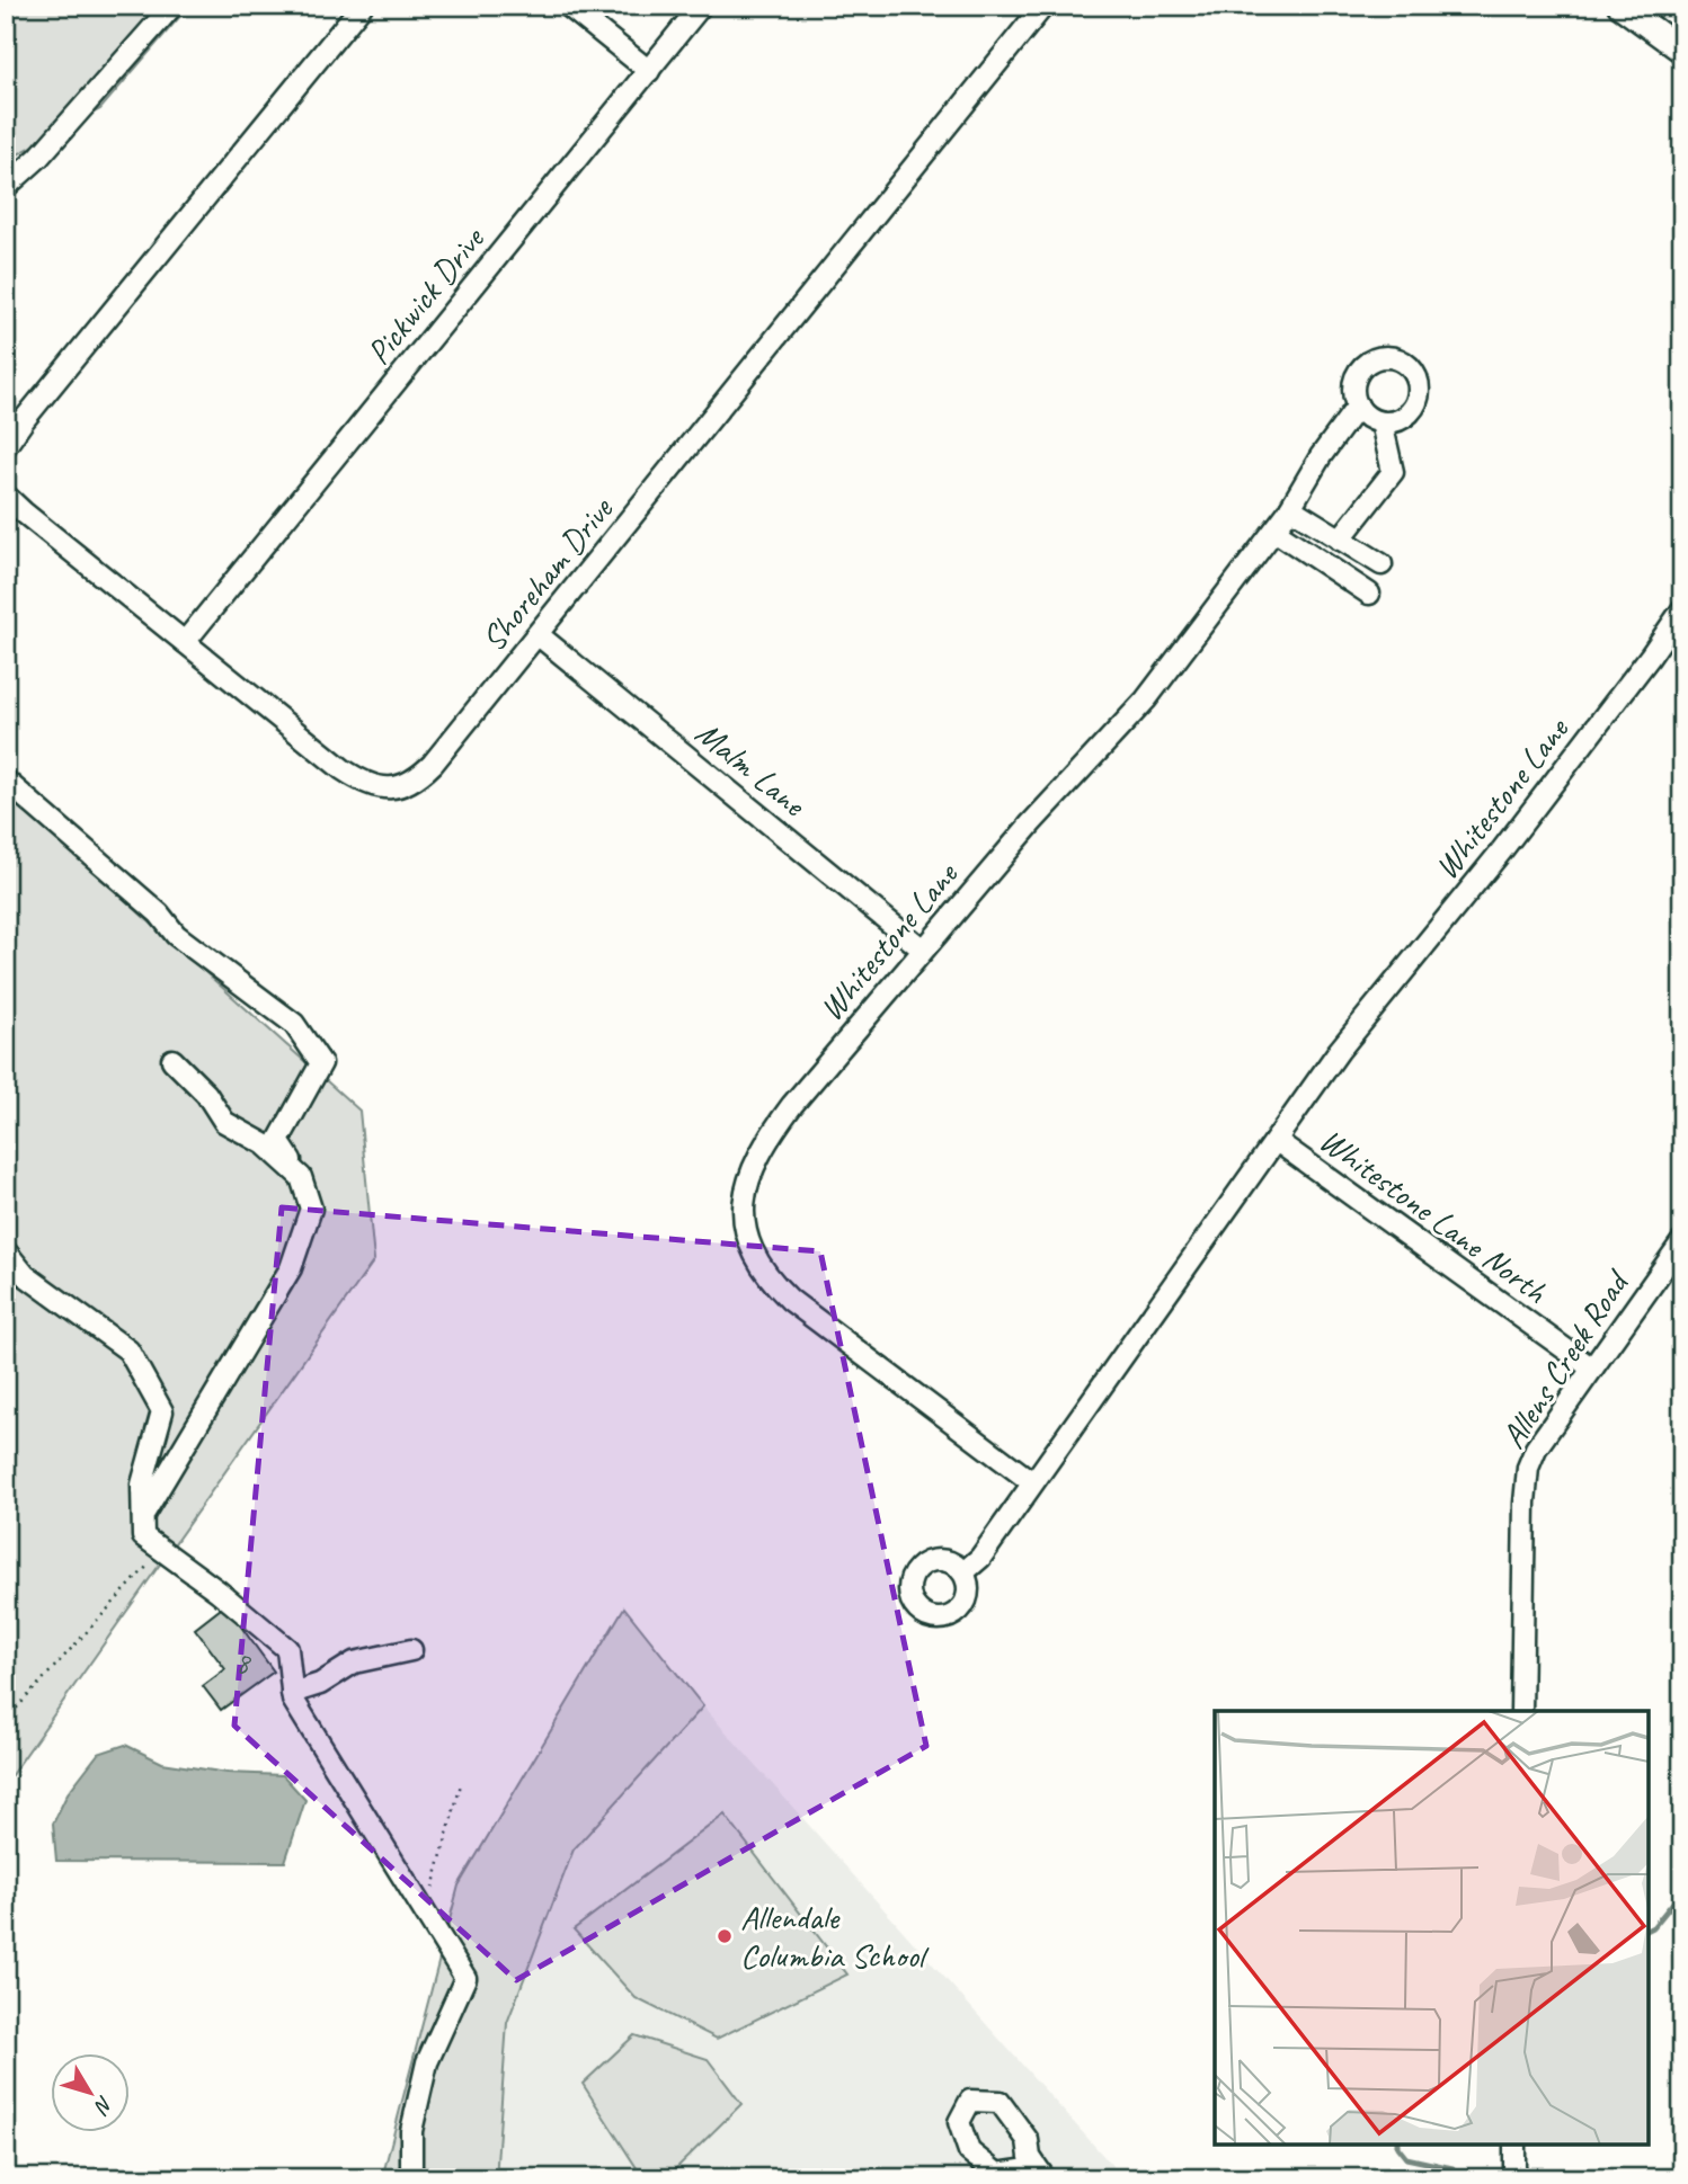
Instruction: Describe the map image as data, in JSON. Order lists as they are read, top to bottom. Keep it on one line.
{"streets":{"street":["Pickwick Drive","Shoreham Drive","Malm Lane","Whitestone Lane","Whitestone Lane North","Allens Creek Road"]},"crossings":[["Pickwick Drive","Shoreham Drive"],["Shoreham Drive","Malm Lane"],["Malm Lane","Whitestone Lane"],["Whitestone Lane","Whitestone Lane North"],["Whitestone Lane North","Allens Creek Road"]],"places":["Allendale Columbia School"],"house_numbers":["8"],"north":"bottom right"}
